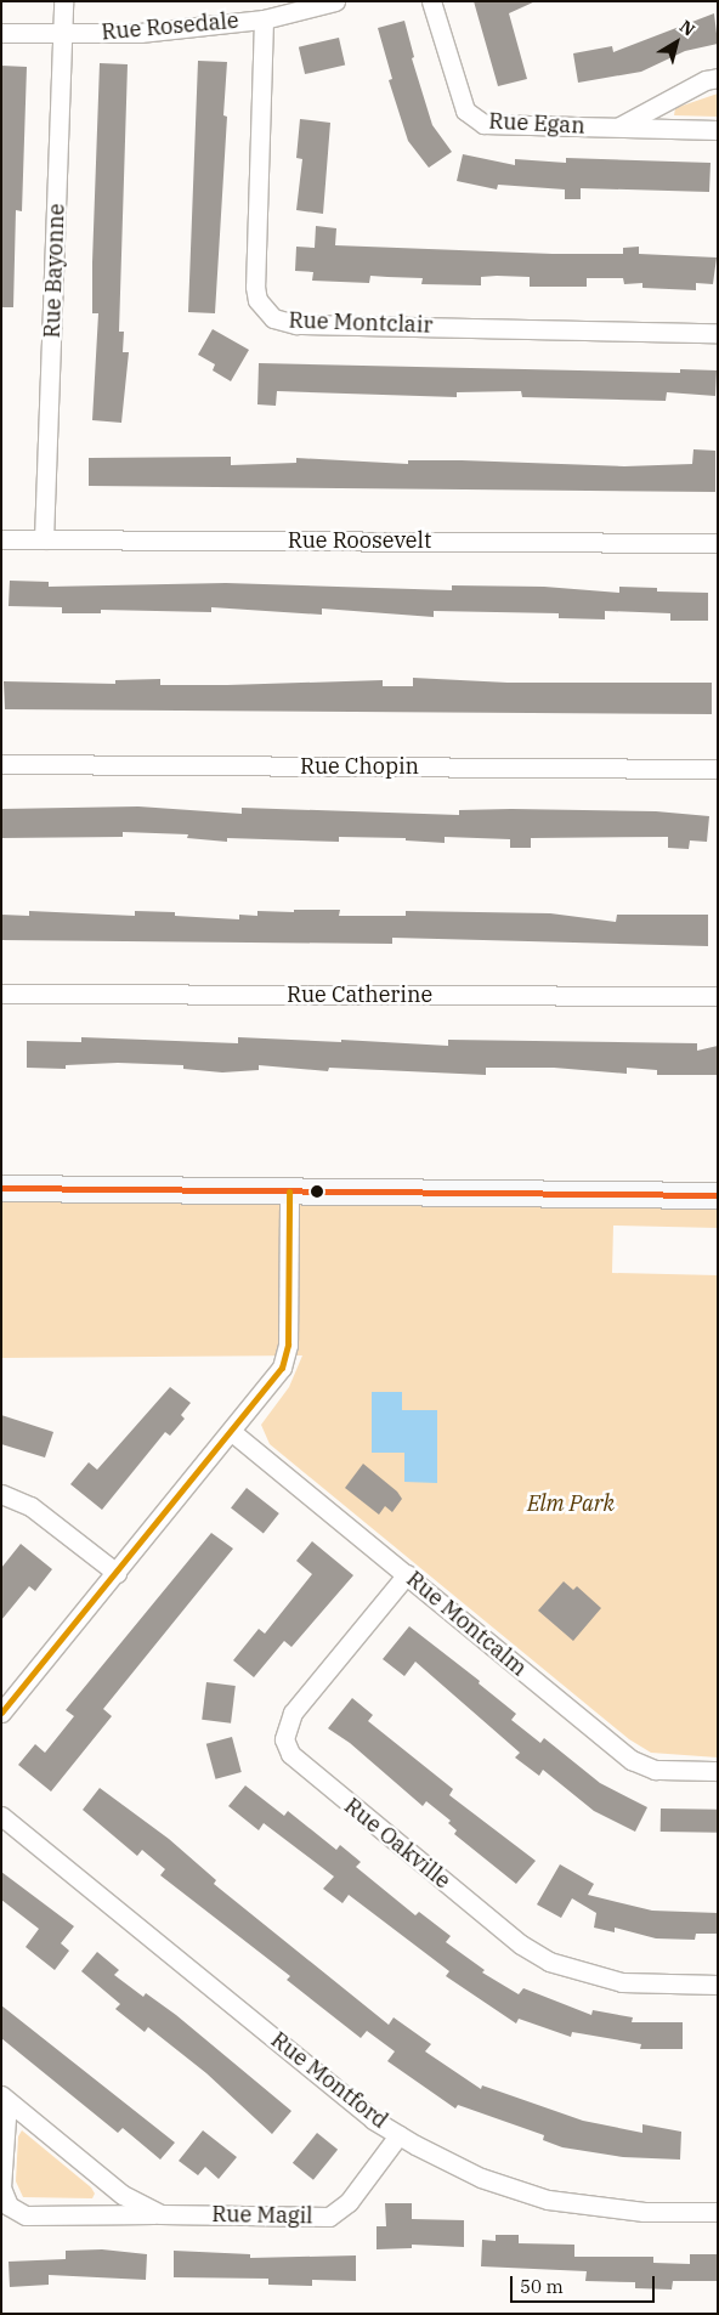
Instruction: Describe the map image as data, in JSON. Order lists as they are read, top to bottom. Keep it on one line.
{"streets":{"street":["Rue Rosedale","Rue Egan","Rue Bayonne","Rue Montclair","Rue Roosevelt","Rue Chopin","Rue Catherine","Rue Montcalm","Rue Oakville","Rue Montford","Rue Magil"]},"crossings":[["Rue Rosedale","Rue Bayonne"],["Rue Rosedale","Rue Montclair"],["Rue Bayonne","Rue Roosevelt"],["Rue Montcalm","Rue Oakville"],["Rue Montford","Rue Magil"]],"parks":["Elm Park"],"lines":["transit line 50"],"scale_bar":"50 m","north":"top right"}
